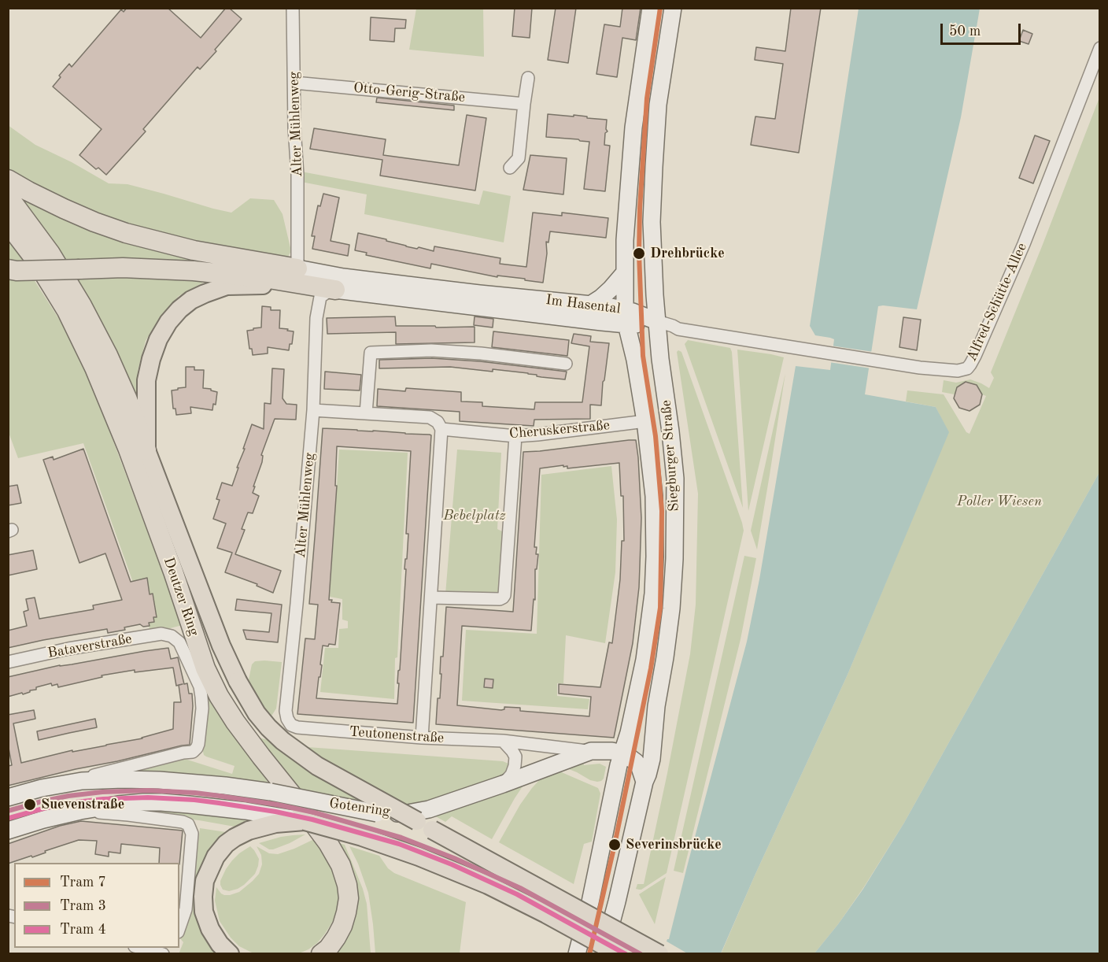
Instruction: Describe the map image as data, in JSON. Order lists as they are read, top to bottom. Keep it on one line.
{"streets":{"highway":["Deutzer Ring"],"main road":["Im Hasental","Siegburger Straße","Teutonenstraße","Gotenring"],"street":["Otto-Gerig-Straße","Alter Mühlenweg","Alfred-Schütte-Allee","Cheruskerstraße","Bataverstraße"]},"crossings":[["Otto-Gerig-Straße","Alter Mühlenweg"],["Alter Mühlenweg","Im Hasental"],["Alter Mühlenweg","Cheruskerstraße"],["Alter Mühlenweg","Teutonenstraße"],["Alfred-Schütte-Allee","Im Hasental"],["Alfred-Schütte-Allee","Siegburger Straße"],["Im Hasental","Siegburger Straße"],["Cheruskerstraße","Siegburger Straße"],["Siegburger Straße","Teutonenstraße"],["Bataverstraße","Gotenring"],["Teutonenstraße","Gotenring"]],"parks":["Poller Wiesen","Bebelplatz"],"places":["Drehbrücke","Suevenstraße","Severinsbrücke"],"lines":["tram line 7","tram line 3","tram line 4"],"legend":["Tram 7","Tram 3","Tram 4"],"scale_bar":"50 m"}
